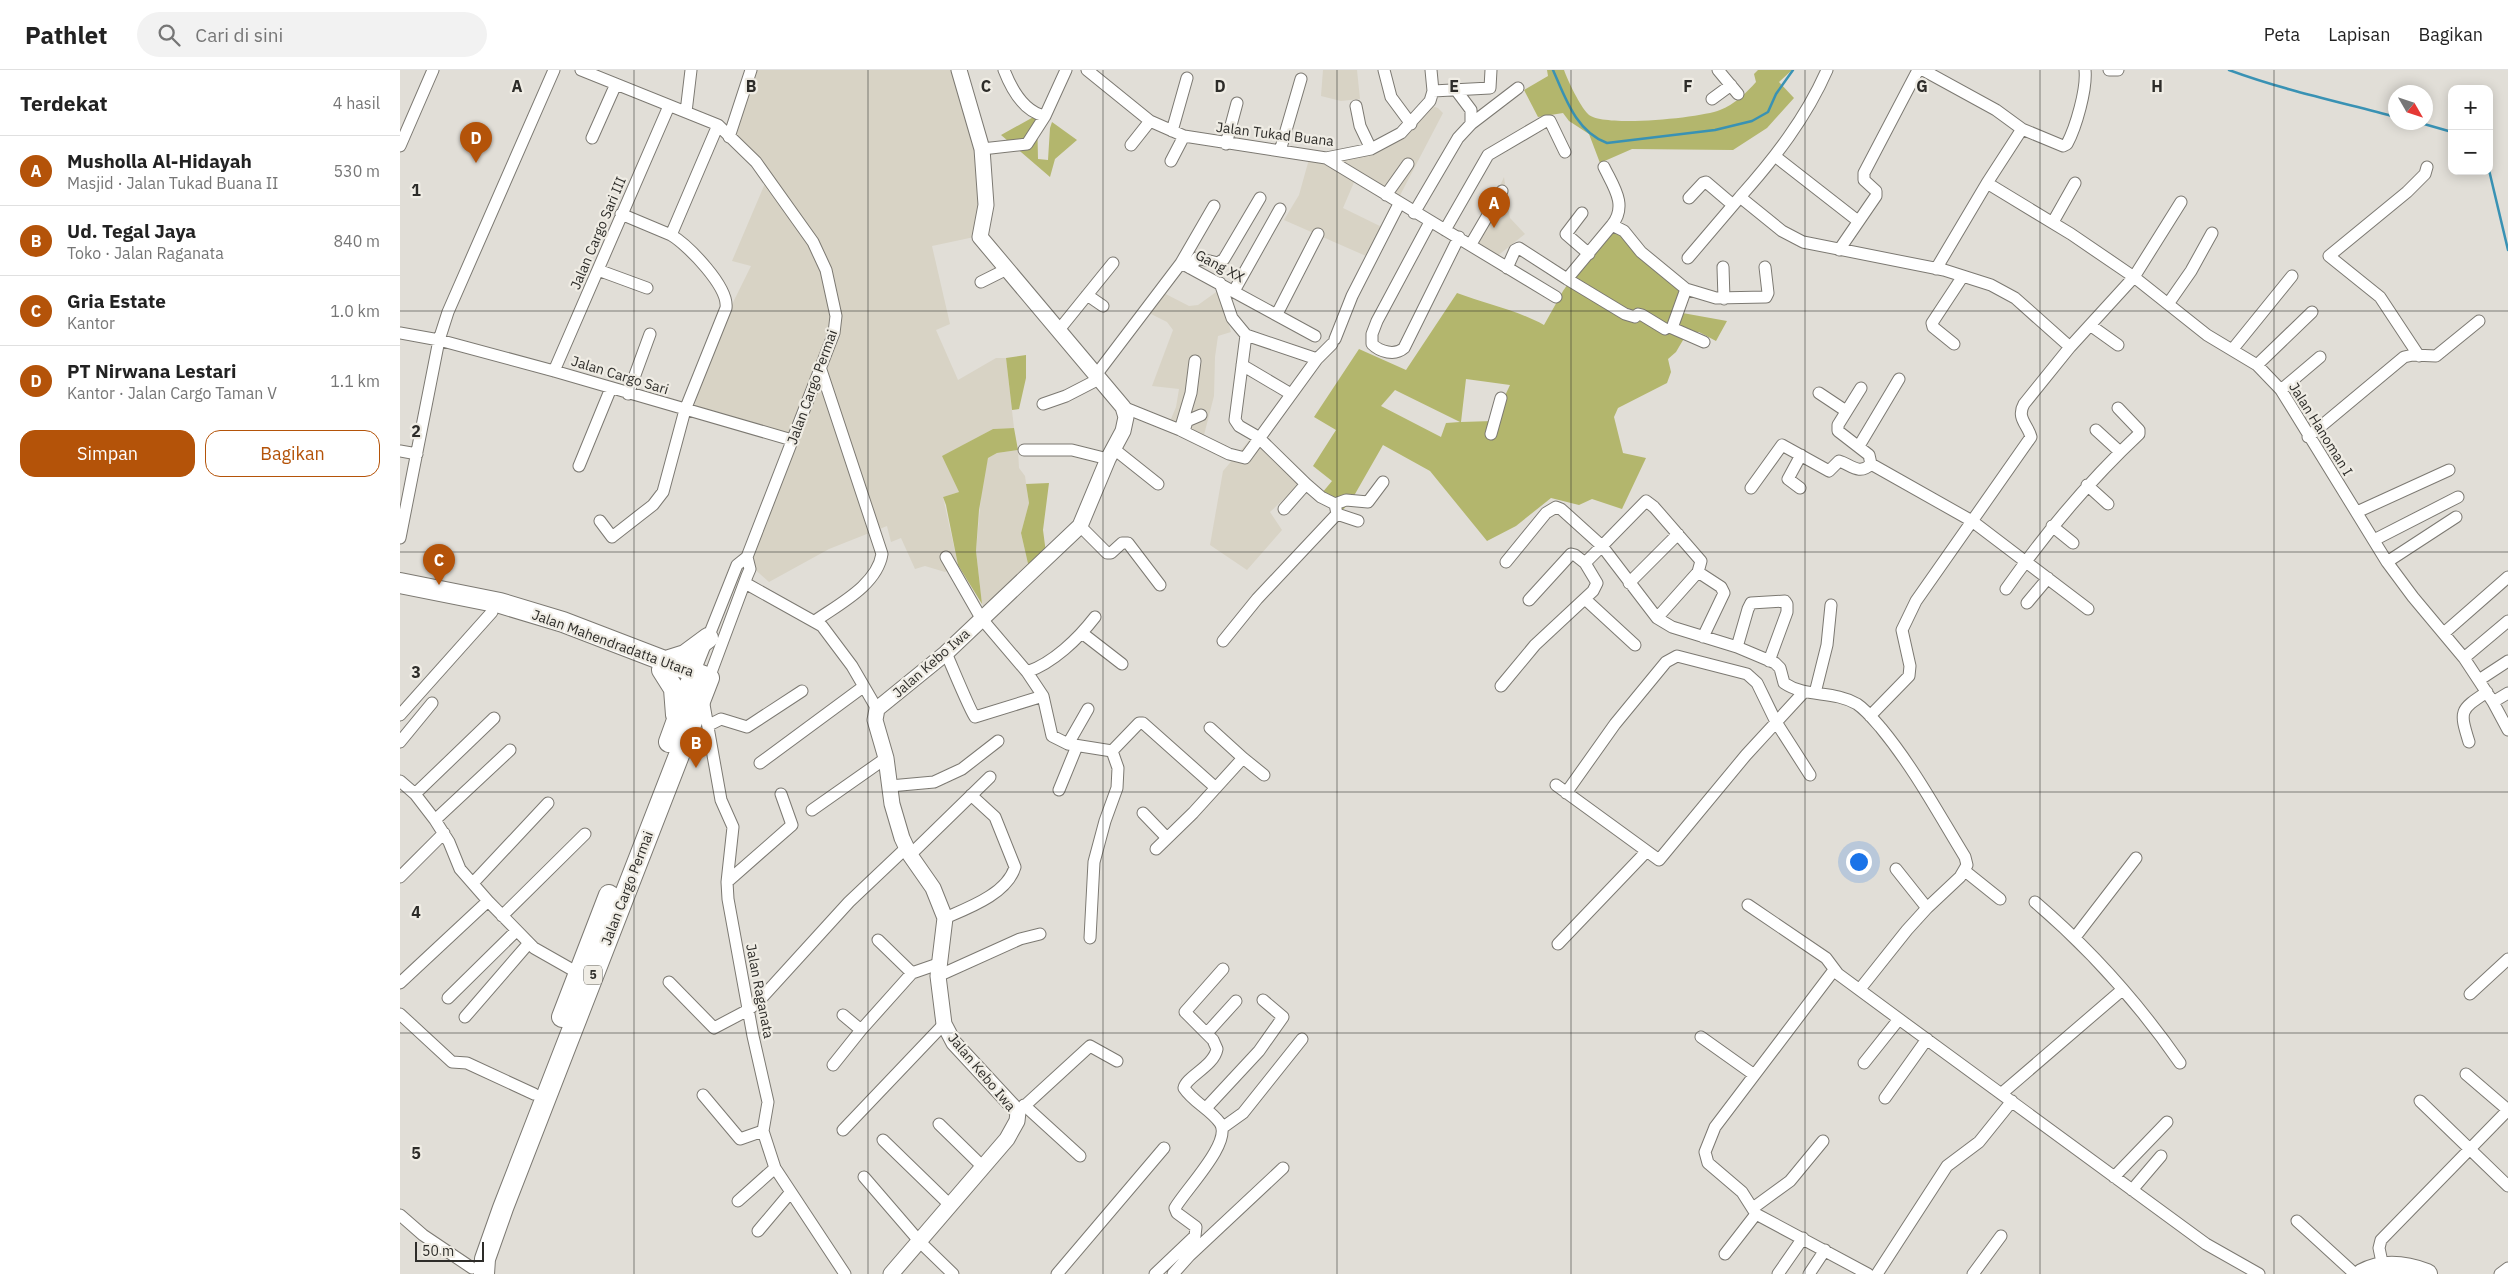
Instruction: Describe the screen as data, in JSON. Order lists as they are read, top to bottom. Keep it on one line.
{"streets":{"highway":["Jalan Cargo Permai","Jalan Mahendradatta Utara","5"],"street":["Jalan Tukad Buana","Jalan Cargo Sari III","Gang XX","Jalan Cargo Sari","Jalan Hanoman I","Jalan Kebo Iwa","Jalan Raganata"]},"crossings":[["Jalan Cargo Sari III","Jalan Cargo Sari"],["Jalan Cargo Sari III","Jalan Cargo Permai"],["Jalan Cargo Sari","Jalan Cargo Permai"],["Jalan Cargo Permai","Jalan Mahendradatta Utara"],["Jalan Cargo Permai","Jalan Raganata"],["Jalan Mahendradatta Utara","Jalan Raganata"]],"scale_bar":"50 m","north":"bottom right","page":{"header":"Pathlet","search":"Cari di sini","nav":["Peta","Lapisan","Bagikan"],"heading":["Terdekat","4 hasil"],"map_buttons":["+","−"],"pins":["D","A","C","B"],"list":[{"mark":"A","name":"Musholla Al-Hidayah","note":"Masjid · Jalan Tukad Buana II","value":"530 m"},{"mark":"B","name":"Ud. Tegal Jaya","note":"Toko · Jalan Raganata","value":"840 m"},{"mark":"C","name":"Gria Estate","note":"Kantor","value":"1.0 km"},{"mark":"D","name":"PT Nirwana Lestari","note":"Kantor · Jalan Cargo Taman V","value":"1.1 km"}],"buttons":["Simpan","Bagikan"],"scale":"50 m"},"grid":{"columns":["A","B","C","D","E","F","G","H"],"rows":["1","2","3","4","5"]}}
